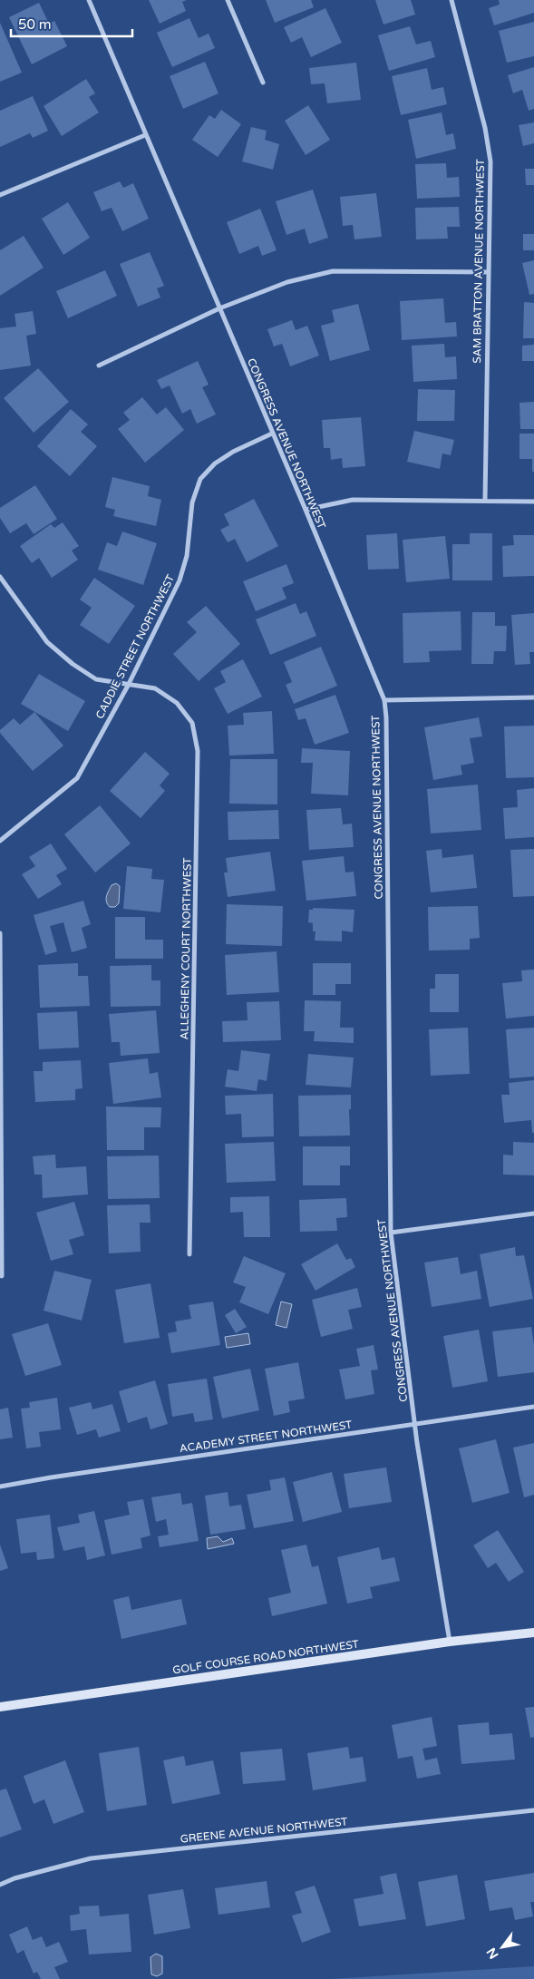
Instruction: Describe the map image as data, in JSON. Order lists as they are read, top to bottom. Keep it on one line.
{"streets":{"main road":["GOLF COURSE ROAD NORTHWEST"],"street":["SAM BRATTON AVENUE NORTHWEST","CONGRESS AVENUE NORTHWEST","CADDIE STREET NORTHWEST","ALLEGHENY COURT NORTHWEST","ACADEMY STREET NORTHWEST","GREENE AVENUE NORTHWEST"]},"crossings":[["CONGRESS AVENUE NORTHWEST","CADDIE STREET NORTHWEST"],["CONGRESS AVENUE NORTHWEST","ACADEMY STREET NORTHWEST"],["CONGRESS AVENUE NORTHWEST","GOLF COURSE ROAD NORTHWEST"],["CADDIE STREET NORTHWEST","ALLEGHENY COURT NORTHWEST"]],"scale_bar":"50 m","north":"bottom left"}
